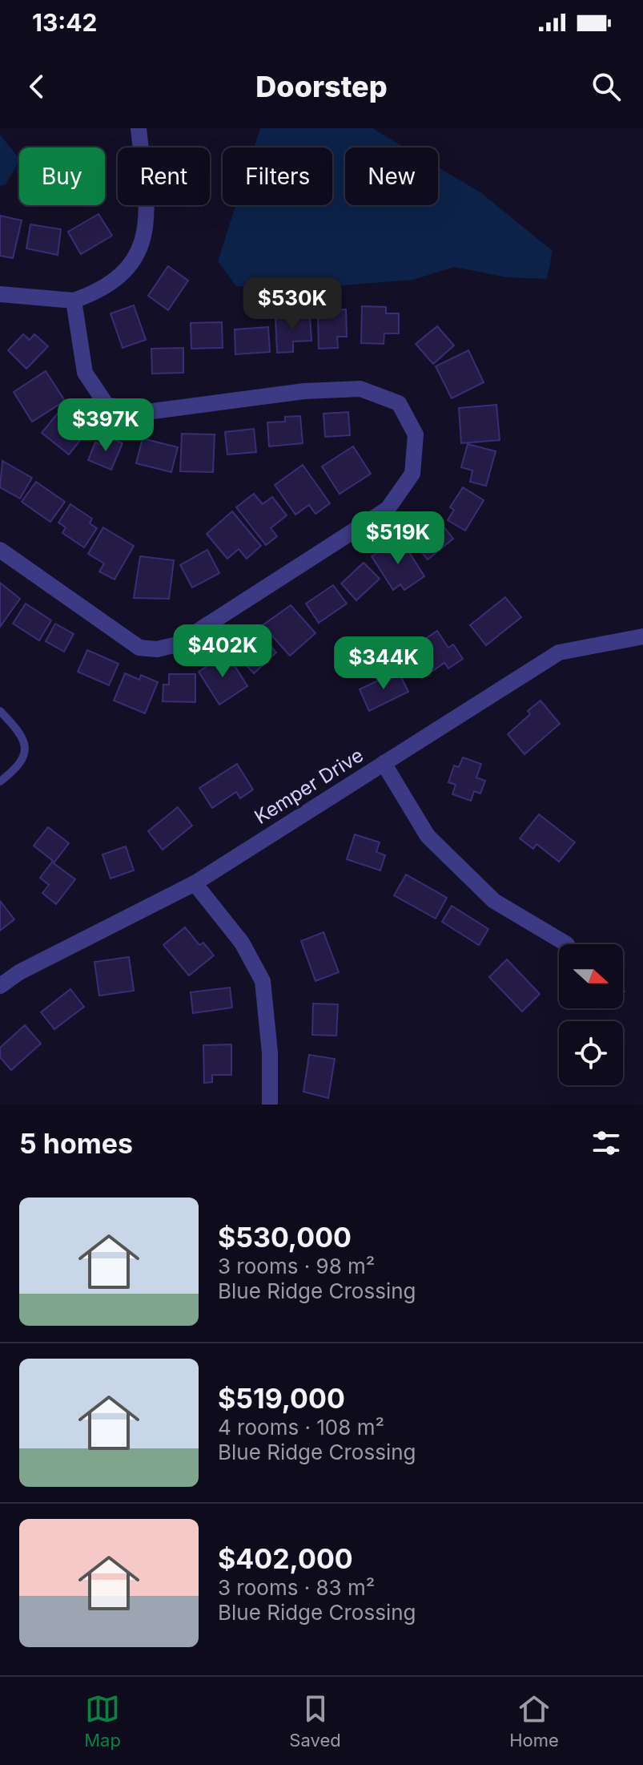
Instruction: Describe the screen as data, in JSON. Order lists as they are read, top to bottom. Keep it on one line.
{"streets":{"street":["Kemper Drive"]},"north":"right","page":{"status":"13:42","header":"Doorstep","chip":["Buy","Rent","Filters","New"],"price":["$530K","$397K","$519K","$402K","$344K"],"heading":"5 homes","list":[{"name":"$530,000","note":"3 rooms · 98 m² · Blue Ridge Crossing"},{"name":"$519,000","note":"4 rooms · 108 m² · Blue Ridge Crossing"},{"name":"$402,000","note":"3 rooms · 83 m² · Blue Ridge Crossing"}],"tabs":["Map","Saved","Home"]}}
